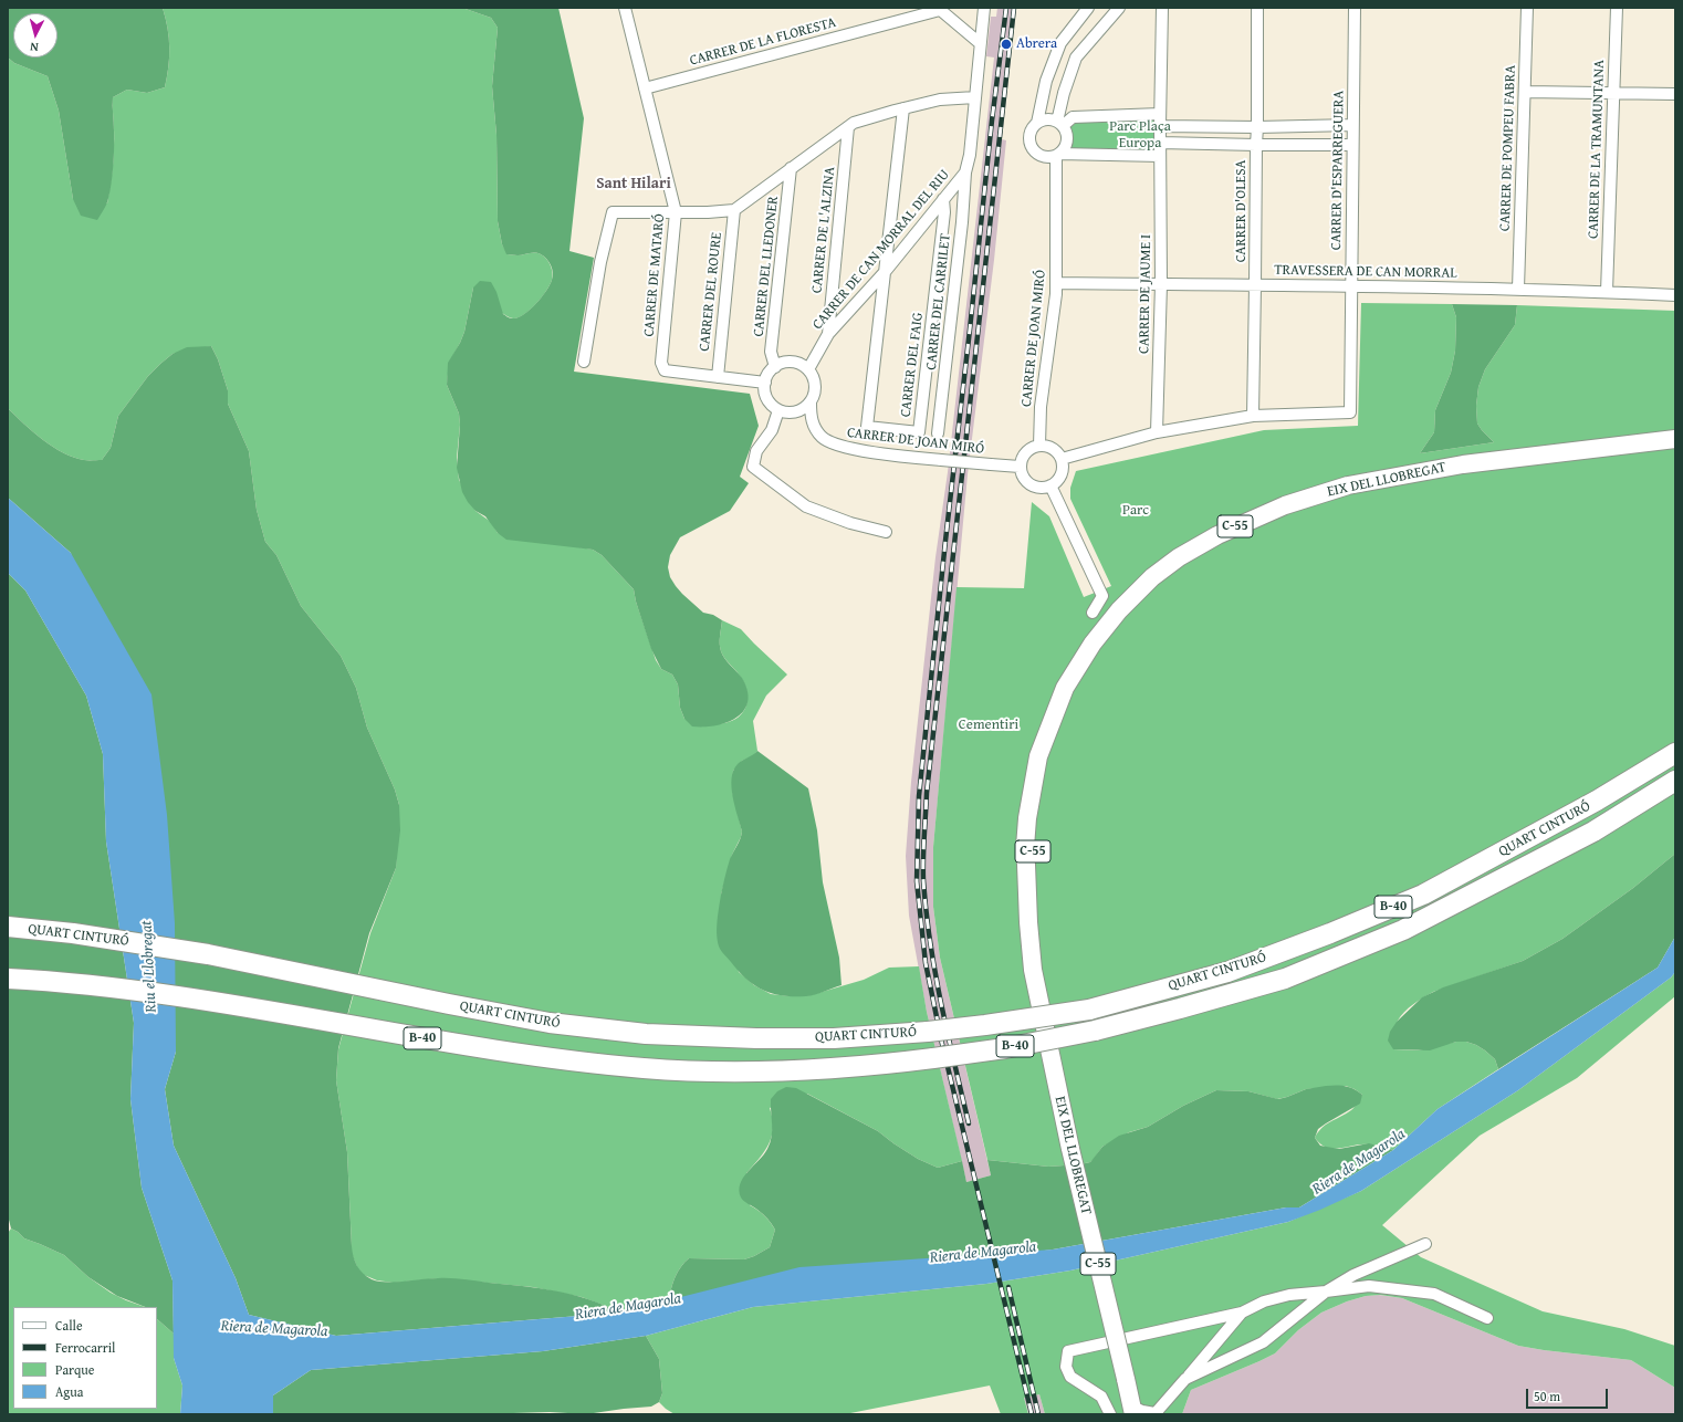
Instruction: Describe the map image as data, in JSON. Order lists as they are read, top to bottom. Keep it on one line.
{"streets":{"highway":["EIX DEL LLOBREGAT","C-55","QUART CINTURÓ","B-40"],"street":["CARRER DE LA FLORESTA","CARRER DE POMPEU FABRA","CARRER DE LA TRAMUNTANA","CARRER D'ESPARREGUERA","CARRER D'OLESA","CARRER DE L'ALZINA","CARRER DE CAN MORRAL DEL RIU","CARRER DEL LLEDONER","TRAVESSERA DE CAN MORRAL","CARRER DE MATARÓ","CARRER DEL ROURE","CARRER DE JAUME I","CARRER DEL CARRILET","CARRER DE JOAN MIRÓ","CARRER DEL FAIG"]},"crossings":[["CARRER DE LA FLORESTA","CARRER DE MATARÓ"],["CARRER DE POMPEU FABRA","TRAVESSERA DE CAN MORRAL"],["CARRER DE LA TRAMUNTANA","TRAVESSERA DE CAN MORRAL"],["CARRER D'ESPARREGUERA","CARRER D'OLESA"],["CARRER D'ESPARREGUERA","TRAVESSERA DE CAN MORRAL"],["CARRER D'OLESA","TRAVESSERA DE CAN MORRAL"],["CARRER DE L'ALZINA","CARRER DE CAN MORRAL DEL RIU"],["CARRER DE CAN MORRAL DEL RIU","CARRER DEL LLEDONER"],["CARRER DE CAN MORRAL DEL RIU","CARRER DE MATARÓ"],["CARRER DE CAN MORRAL DEL RIU","CARRER DEL CARRILET"],["CARRER DE CAN MORRAL DEL RIU","CARRER DE JOAN MIRÓ"],["CARRER DE CAN MORRAL DEL RIU","CARRER DEL FAIG"],["CARRER DEL LLEDONER","CARRER DE MATARÓ"],["CARRER DEL LLEDONER","CARRER DE JOAN MIRÓ"],["TRAVESSERA DE CAN MORRAL","CARRER DE JAUME I"],["TRAVESSERA DE CAN MORRAL","CARRER DE JOAN MIRÓ"],["CARRER DE MATARÓ","CARRER DEL ROURE"],["CARRER DE MATARÓ","CARRER DE JOAN MIRÓ"]],"districts":["Sant Hilari"],"water":["Riu el Llobregat","Riera de Magarola"],"parks":["Parc Plaça Europa","Parc","Cementiri"],"places":["Abrera"],"legend":["Calle","Ferrocarril","Parque","Agua"],"scale_bar":"50 m","north":"bottom"}
